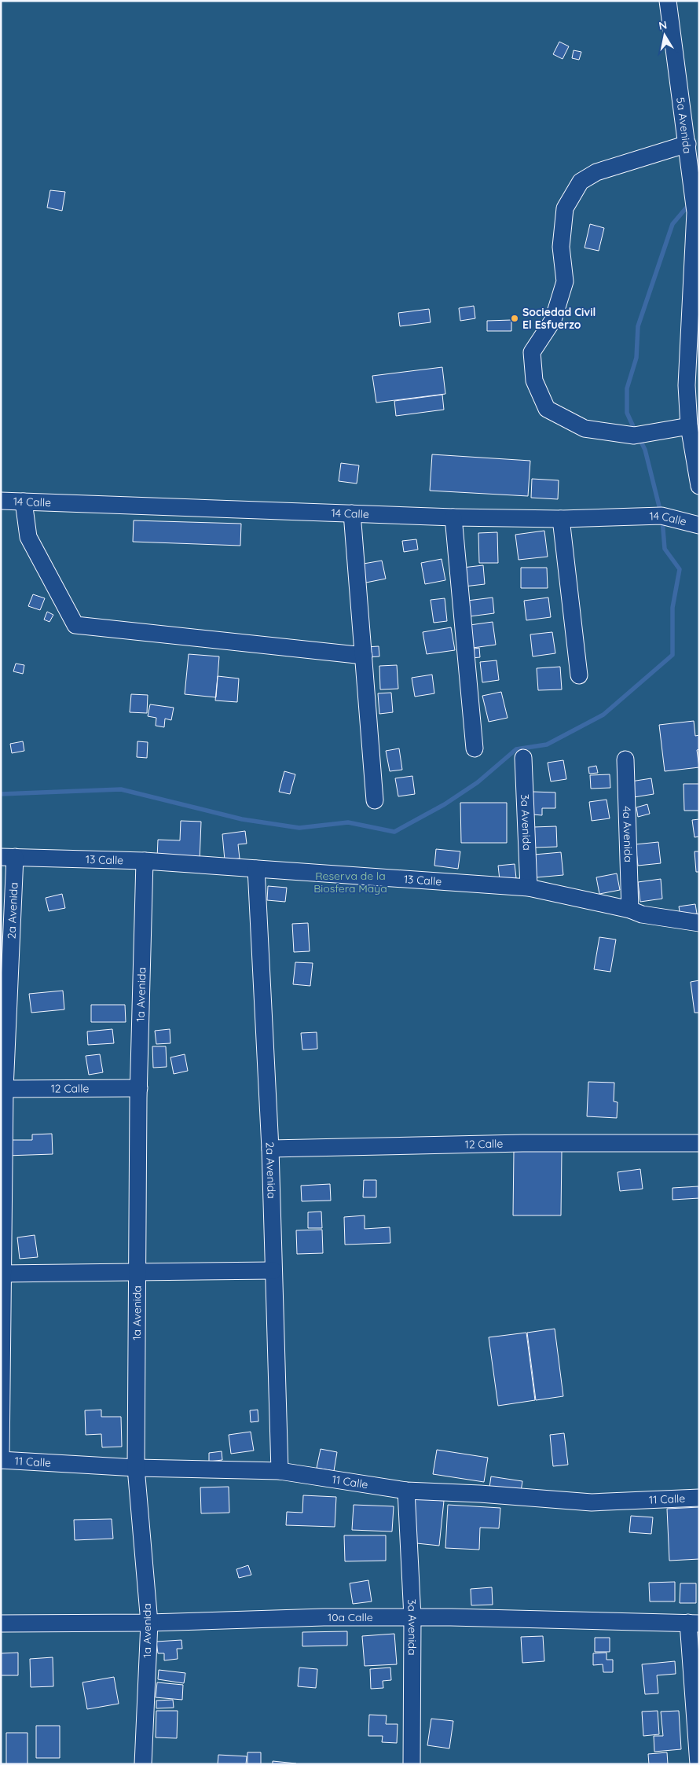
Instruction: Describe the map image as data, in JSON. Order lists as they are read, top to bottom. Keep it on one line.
{"streets":{"street":["5a Avenida","14 Calle","3a Avenida","4a Avenida","13 Calle","2a Avenida","1a Avenida","12 Calle","11 Calle","10a Calle"]},"crossings":[["3a Avenida","13 Calle"],["3a Avenida","11 Calle"],["3a Avenida","10a Calle"],["4a Avenida","13 Calle"],["13 Calle","2a Avenida"],["13 Calle","1a Avenida"],["2a Avenida","12 Calle"],["2a Avenida","11 Calle"],["1a Avenida","12 Calle"],["1a Avenida","11 Calle"],["1a Avenida","10a Calle"]],"parks":["Reserva de la Biosfera Maya"],"places":["Sociedad Civil El Esfuerzo"],"north":"top"}
